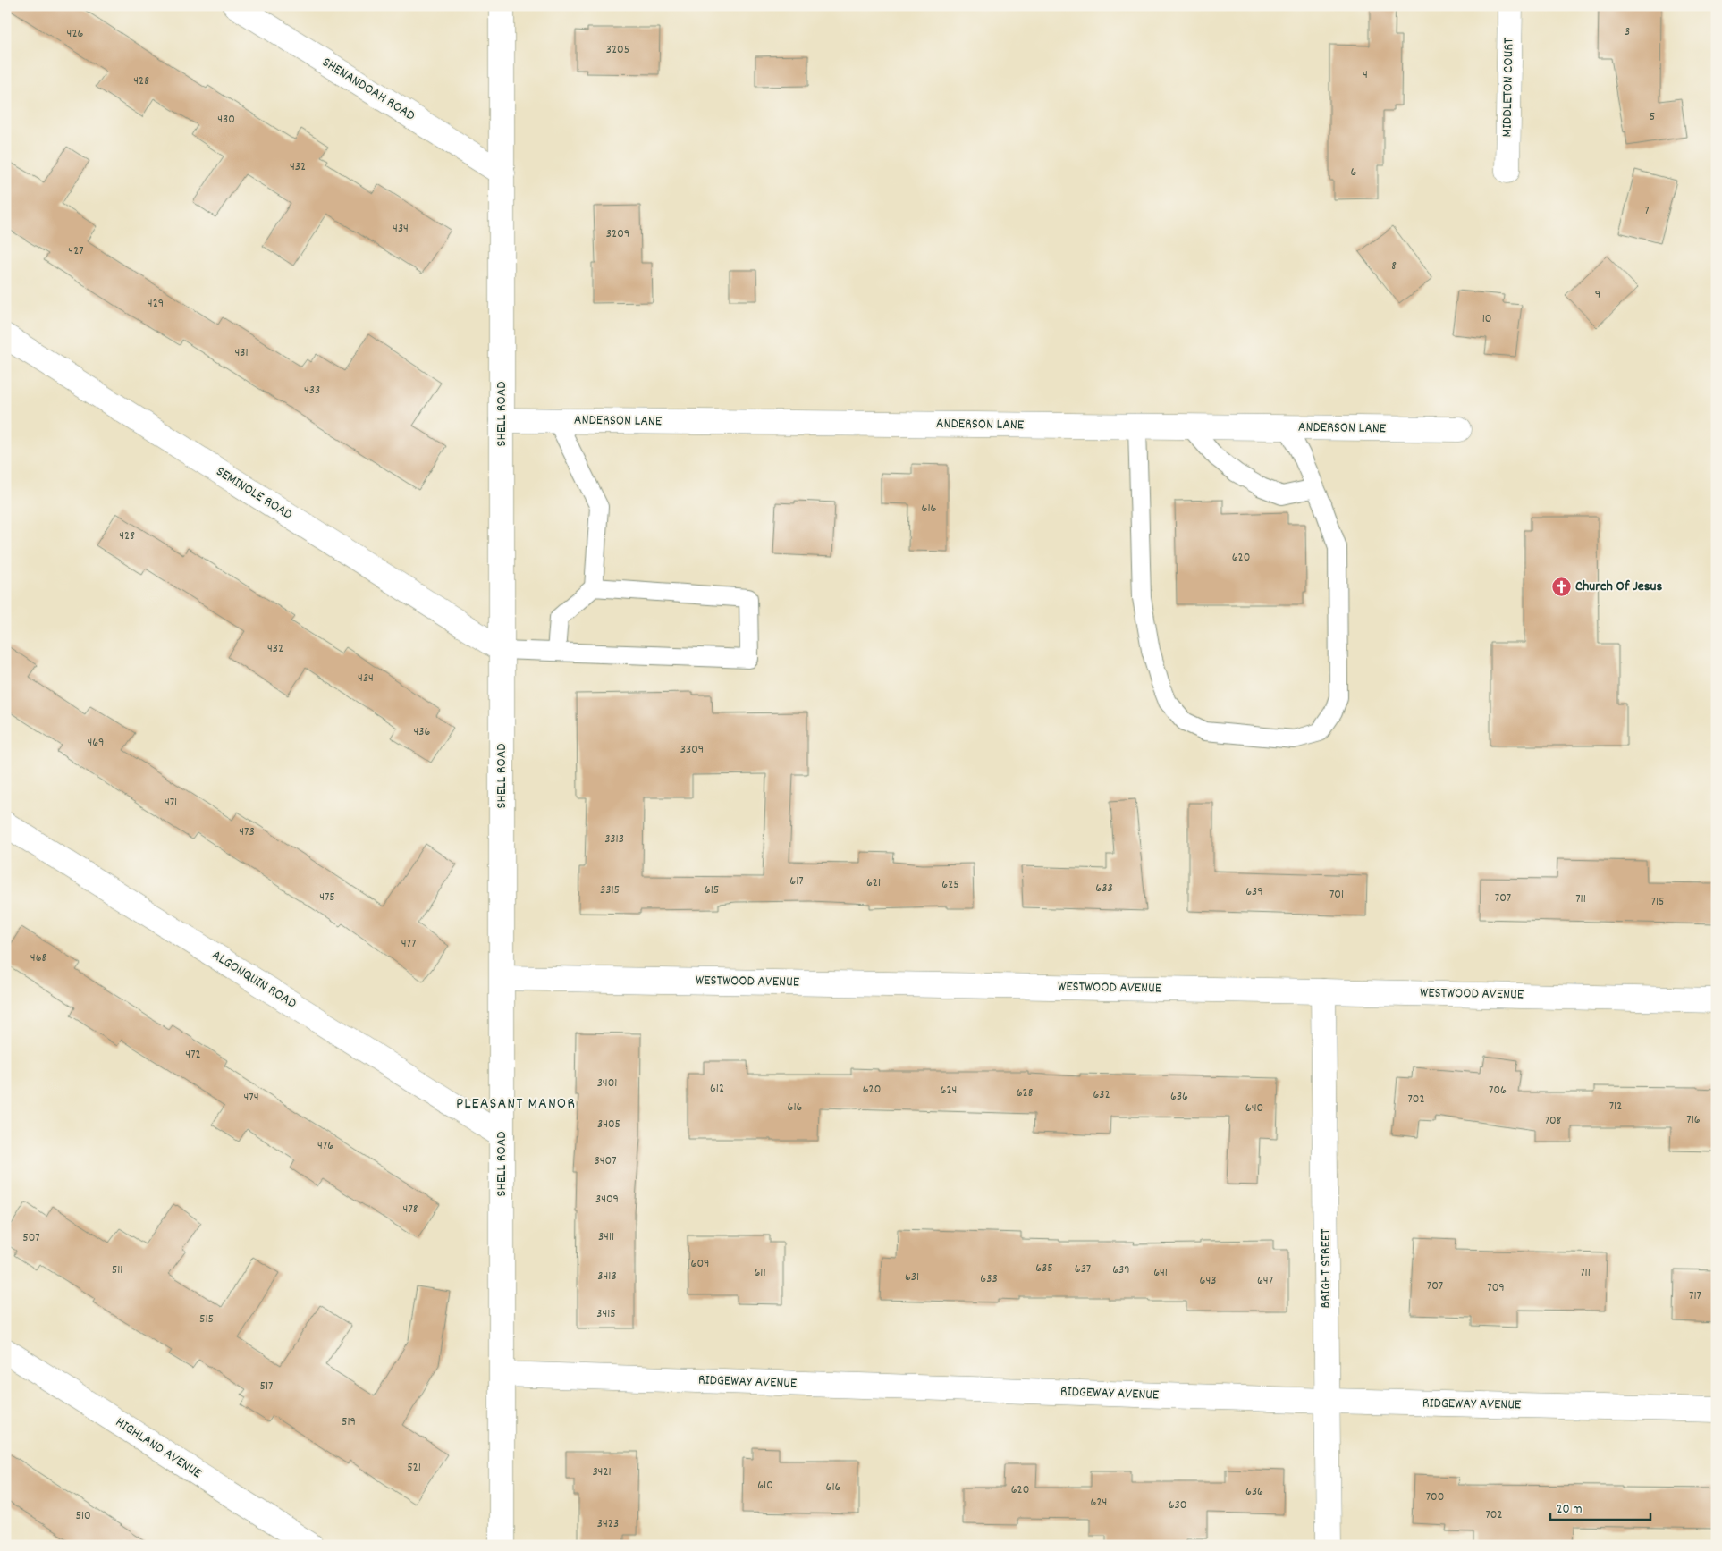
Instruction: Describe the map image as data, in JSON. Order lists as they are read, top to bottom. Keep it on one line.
{"streets":{"street":["MIDDLETON COURT","SHENANDOAH ROAD","SHELL ROAD","ANDERSON LANE","SEMINOLE ROAD","ALGONQUIN ROAD","WESTWOOD AVENUE","BRIGHT STREET","RIDGEWAY AVENUE","HIGHLAND AVENUE"]},"crossings":[["SHENANDOAH ROAD","SHELL ROAD"],["SHELL ROAD","ANDERSON LANE"],["SHELL ROAD","SEMINOLE ROAD"],["SHELL ROAD","ALGONQUIN ROAD"],["SHELL ROAD","WESTWOOD AVENUE"],["SHELL ROAD","RIDGEWAY AVENUE"],["WESTWOOD AVENUE","BRIGHT STREET"],["BRIGHT STREET","RIDGEWAY AVENUE"]],"districts":["PLEASANT MANOR"],"places":{"church":["Church Of Jesus"]},"house_numbers":["3","426","3205","4","428","5","430","432","6","7","434","3209","427","8","9","429","10","431","433","616","428","620","432","434","436","469","3309","471","473","3313","617","621","625","633","3315","615","639","701","475","707","711","715","477","468","472","3401","612","620","624","706","628","632","636","474","702","712","616","640","716","708","3405","476","3407","3409","478","3411","507","609","635","637","511","639","611","641","711","3413","631","633","643","647","707","709","717","3415","515","517","519","521","3421","610","616","620","636","700","624","630","702","510","3423"],"scale_bar":"20 m"}
